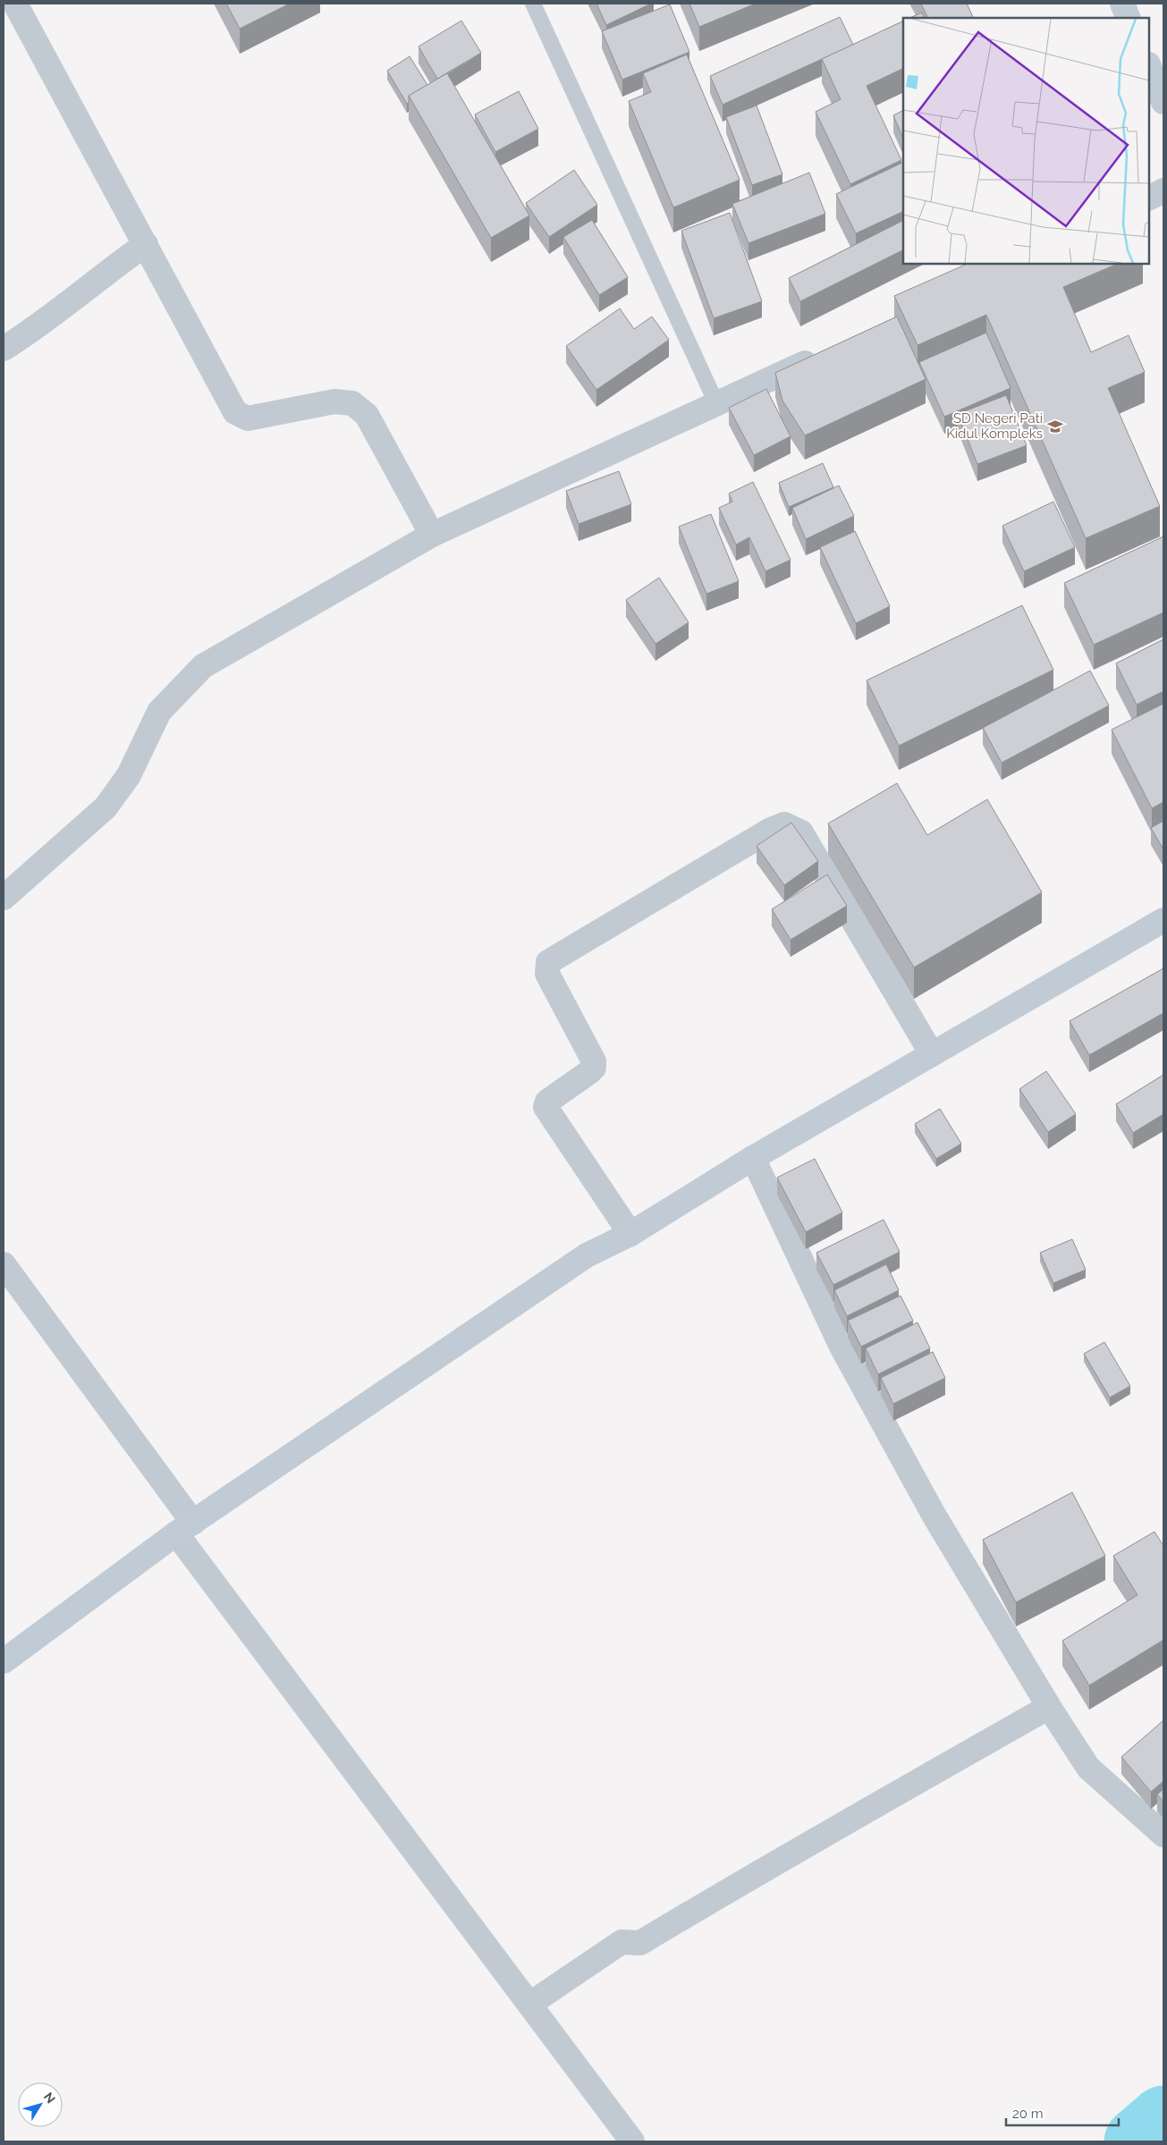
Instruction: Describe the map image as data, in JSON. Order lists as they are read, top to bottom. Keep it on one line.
{"places":{"school or university":["SD Negeri Pati Kidul Kompleks"]},"scale_bar":"20 m","north":"top right"}
